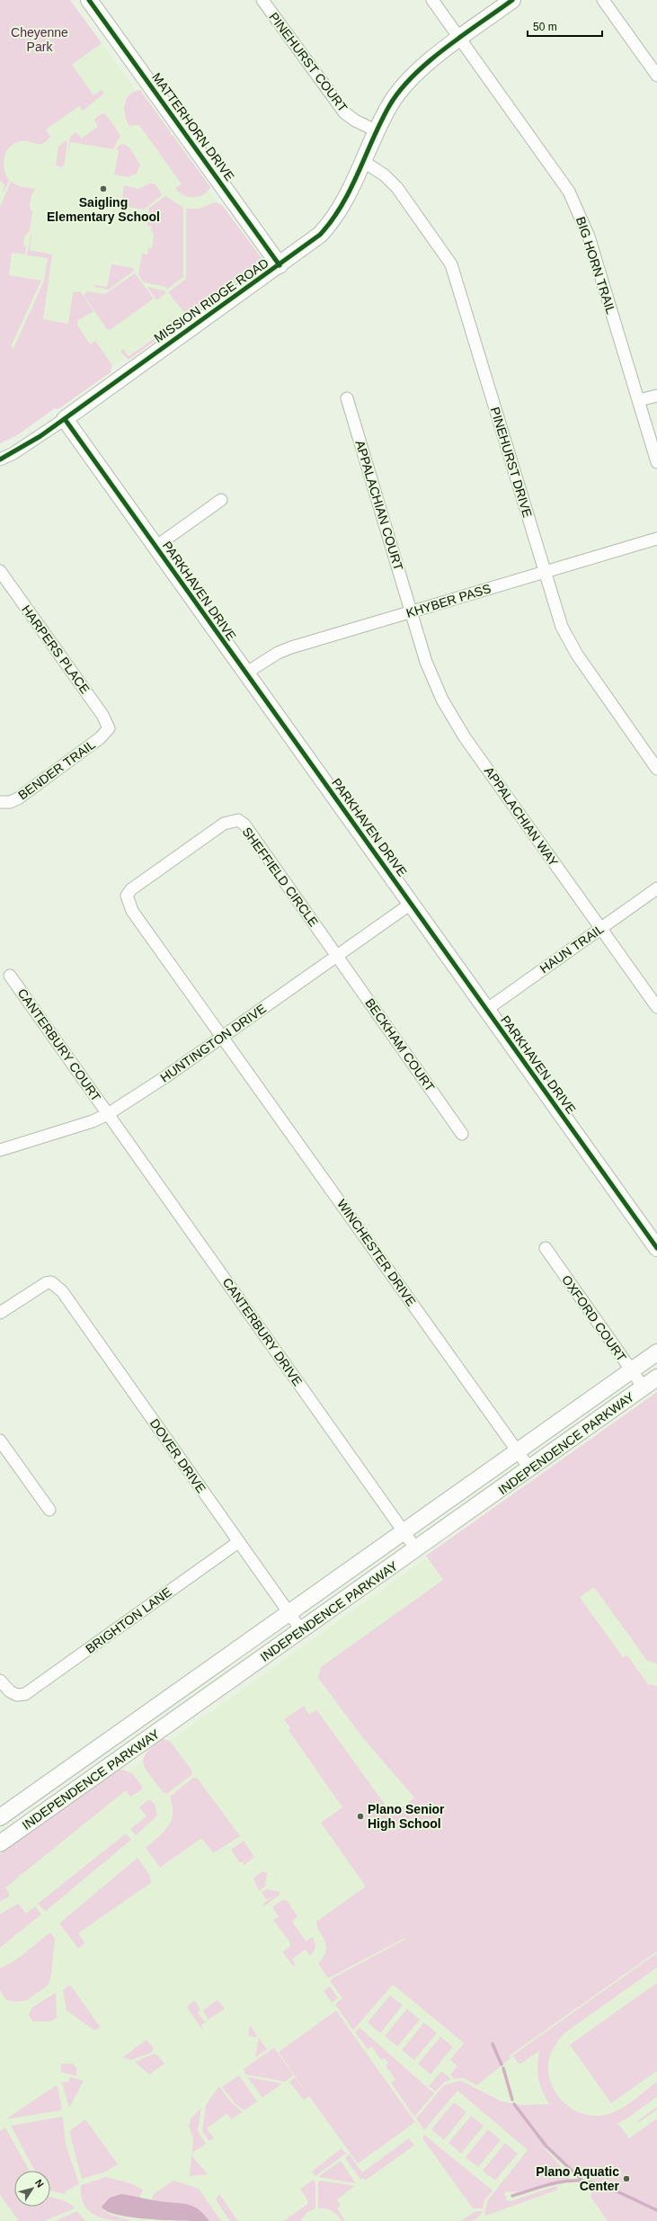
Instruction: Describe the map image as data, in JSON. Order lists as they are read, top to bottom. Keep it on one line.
{"streets":{"street":["PINEHURST COURT","MATTERHORN DRIVE","BIG HORN TRAIL","MISSION RIDGE ROAD","PINEHURST DRIVE","APPALACHIAN COURT","PARKHAVEN DRIVE","KHYBER PASS","HARPERS PLACE","BENDER TRAIL","APPALACHIAN WAY","SHEFFIELD CIRCLE","HAUN TRAIL","HUNTINGTON DRIVE","CANTERBURY COURT","BECKHAM COURT","WINCHESTER DRIVE","OXFORD COURT","CANTERBURY DRIVE","INDEPENDENCE PARKWAY","DOVER DRIVE","BRIGHTON LANE"]},"crossings":[["PINEHURST COURT","MISSION RIDGE ROAD"],["MATTERHORN DRIVE","MISSION RIDGE ROAD"],["BIG HORN TRAIL","MISSION RIDGE ROAD"],["MISSION RIDGE ROAD","PINEHURST DRIVE"],["MISSION RIDGE ROAD","PARKHAVEN DRIVE"],["PINEHURST DRIVE","KHYBER PASS"],["APPALACHIAN COURT","KHYBER PASS"],["APPALACHIAN COURT","APPALACHIAN WAY"],["PARKHAVEN DRIVE","KHYBER PASS"],["PARKHAVEN DRIVE","HAUN TRAIL"],["PARKHAVEN DRIVE","HUNTINGTON DRIVE"],["KHYBER PASS","APPALACHIAN WAY"],["HARPERS PLACE","BENDER TRAIL"],["APPALACHIAN WAY","HAUN TRAIL"],["SHEFFIELD CIRCLE","HUNTINGTON DRIVE"],["SHEFFIELD CIRCLE","BECKHAM COURT"],["SHEFFIELD CIRCLE","WINCHESTER DRIVE"],["HUNTINGTON DRIVE","CANTERBURY COURT"],["HUNTINGTON DRIVE","BECKHAM COURT"],["HUNTINGTON DRIVE","WINCHESTER DRIVE"],["HUNTINGTON DRIVE","CANTERBURY DRIVE"],["CANTERBURY COURT","CANTERBURY DRIVE"],["WINCHESTER DRIVE","INDEPENDENCE PARKWAY"],["OXFORD COURT","INDEPENDENCE PARKWAY"],["CANTERBURY DRIVE","INDEPENDENCE PARKWAY"],["INDEPENDENCE PARKWAY","DOVER DRIVE"],["DOVER DRIVE","BRIGHTON LANE"]],"parks":["Cheyenne Park"],"places":["Saigling Elementary School","Plano Senior High School","Plano Aquatic Center"],"scale_bar":"50 m","north":"top right"}
